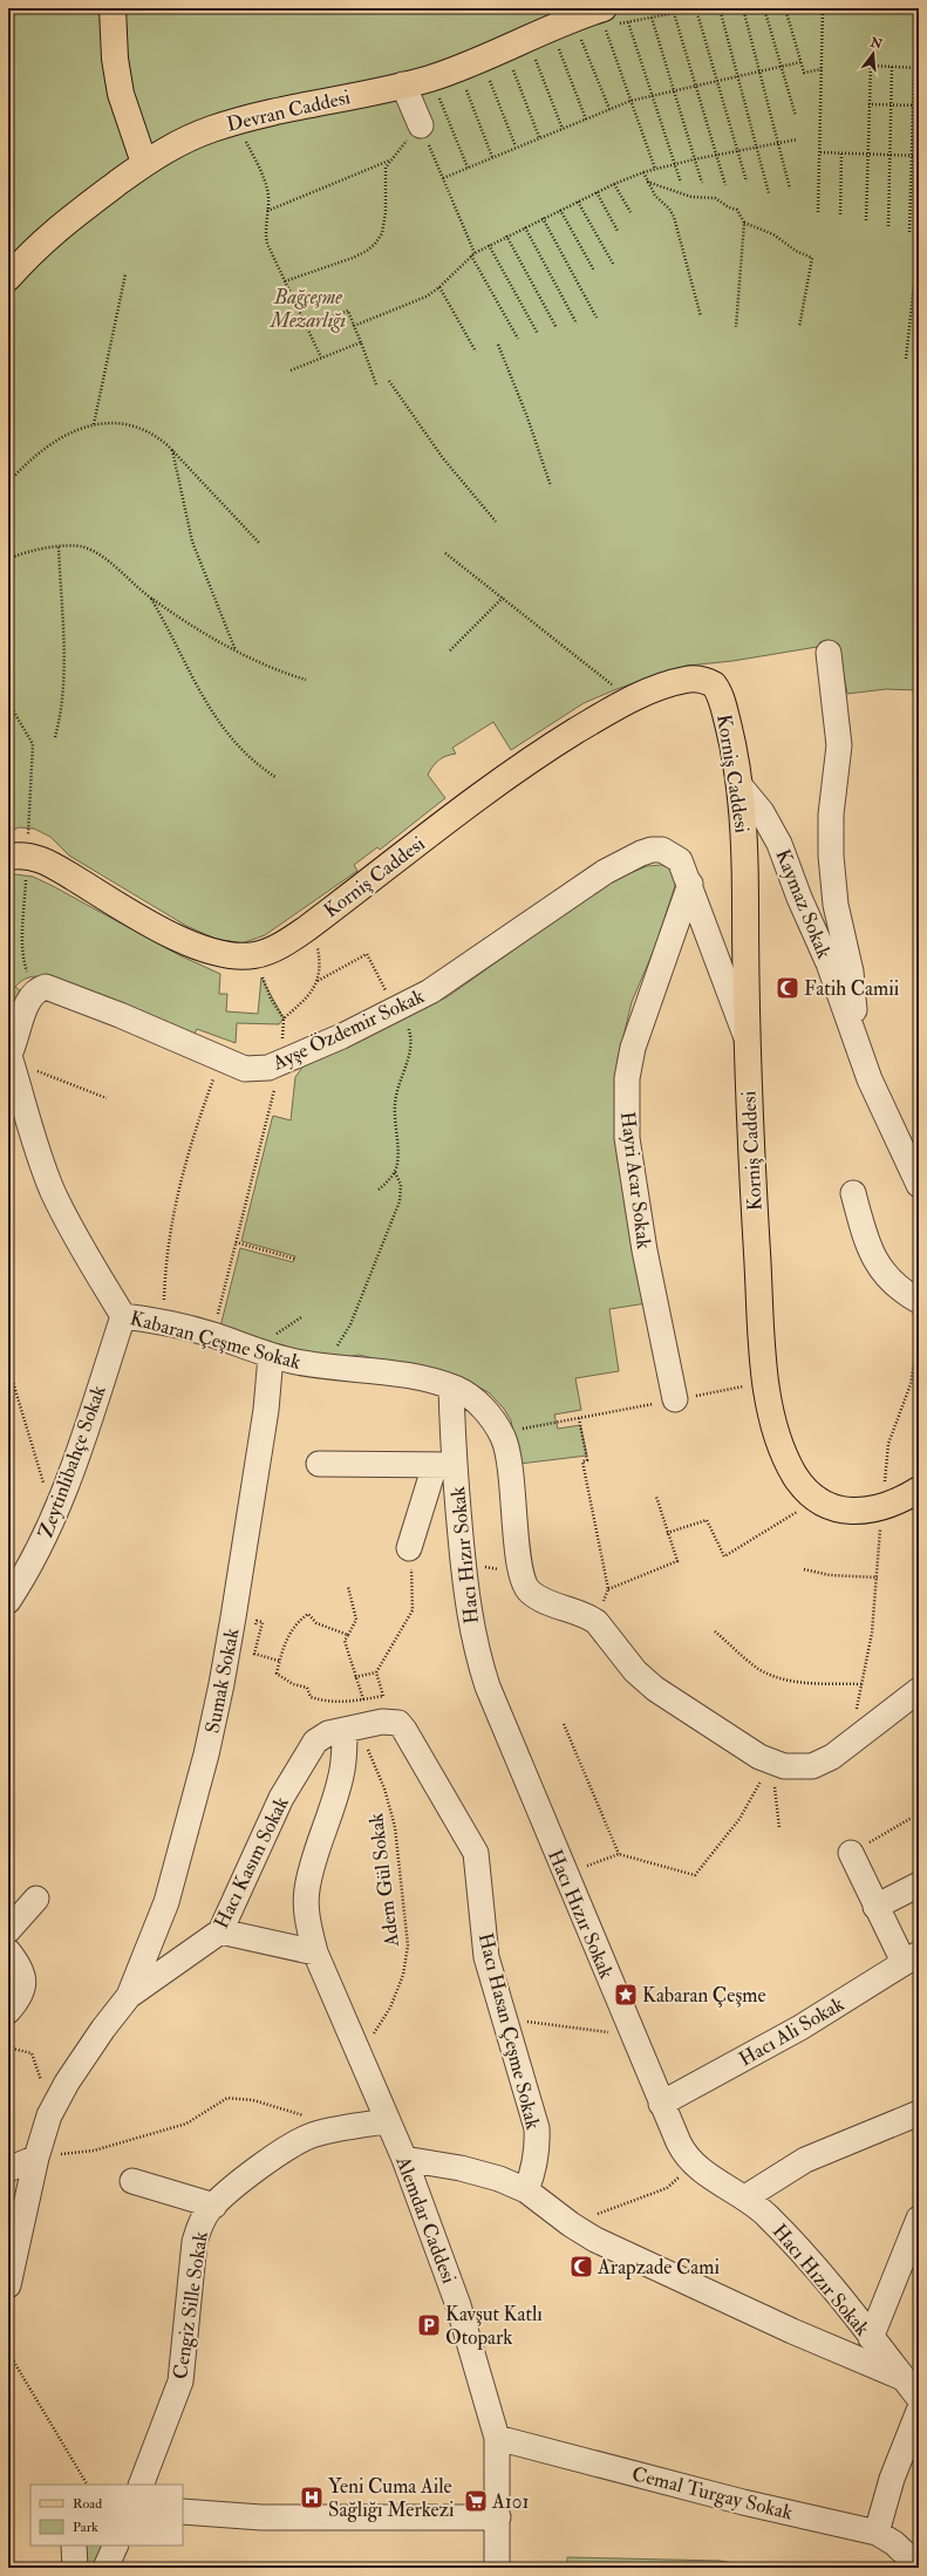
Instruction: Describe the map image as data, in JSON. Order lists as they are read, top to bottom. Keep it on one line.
{"streets":{"main road":["Devran Caddesi","Korniş Caddesi"],"street":["Kaymaz Sokak","Ayşe Özdemir Sokak","Hayri Acar Sokak","Kabaran Çeşme Sokak","Zeytinlibahçe Sokak","Hacı Hızır Sokak","Sumak Sokak","Hacı Kasım Sokak","Hacı Hasan Çeşme Sokak","Hacı Ali Sokak","Alemdar Caddesi","Cengiz Sille Sokak","Cemal Turgay Sokak"],"path":["Adem Gül Sokak"]},"crossings":[["Korniş Caddesi","Kaymaz Sokak"],["Korniş Caddesi","Ayşe Özdemir Sokak"],["Ayşe Özdemir Sokak","Hayri Acar Sokak"],["Kabaran Çeşme Sokak","Zeytinlibahçe Sokak"],["Kabaran Çeşme Sokak","Hacı Hızır Sokak"],["Kabaran Çeşme Sokak","Sumak Sokak"],["Hacı Hızır Sokak","Hacı Ali Sokak"],["Sumak Sokak","Hacı Kasım Sokak"],["Hacı Kasım Sokak","Adem Gül Sokak"],["Hacı Kasım Sokak","Alemdar Caddesi"],["Adem Gül Sokak","Alemdar Caddesi"],["Alemdar Caddesi","Cengiz Sille Sokak"],["Alemdar Caddesi","Cemal Turgay Sokak"]],"parks":["Bağçeşme Mezarlığı"],"places":{"mosque":["Fatih Camii","Arapzade Cami"],"place":["Kabaran Çeşme"],"parking":["Kavşut Katlı Otopark"],"hospital":["Yeni Cuma Aile Sağlığı Merkezi"],"supermarket":["A101"]},"legend":["Road","Park"],"north":"top"}
